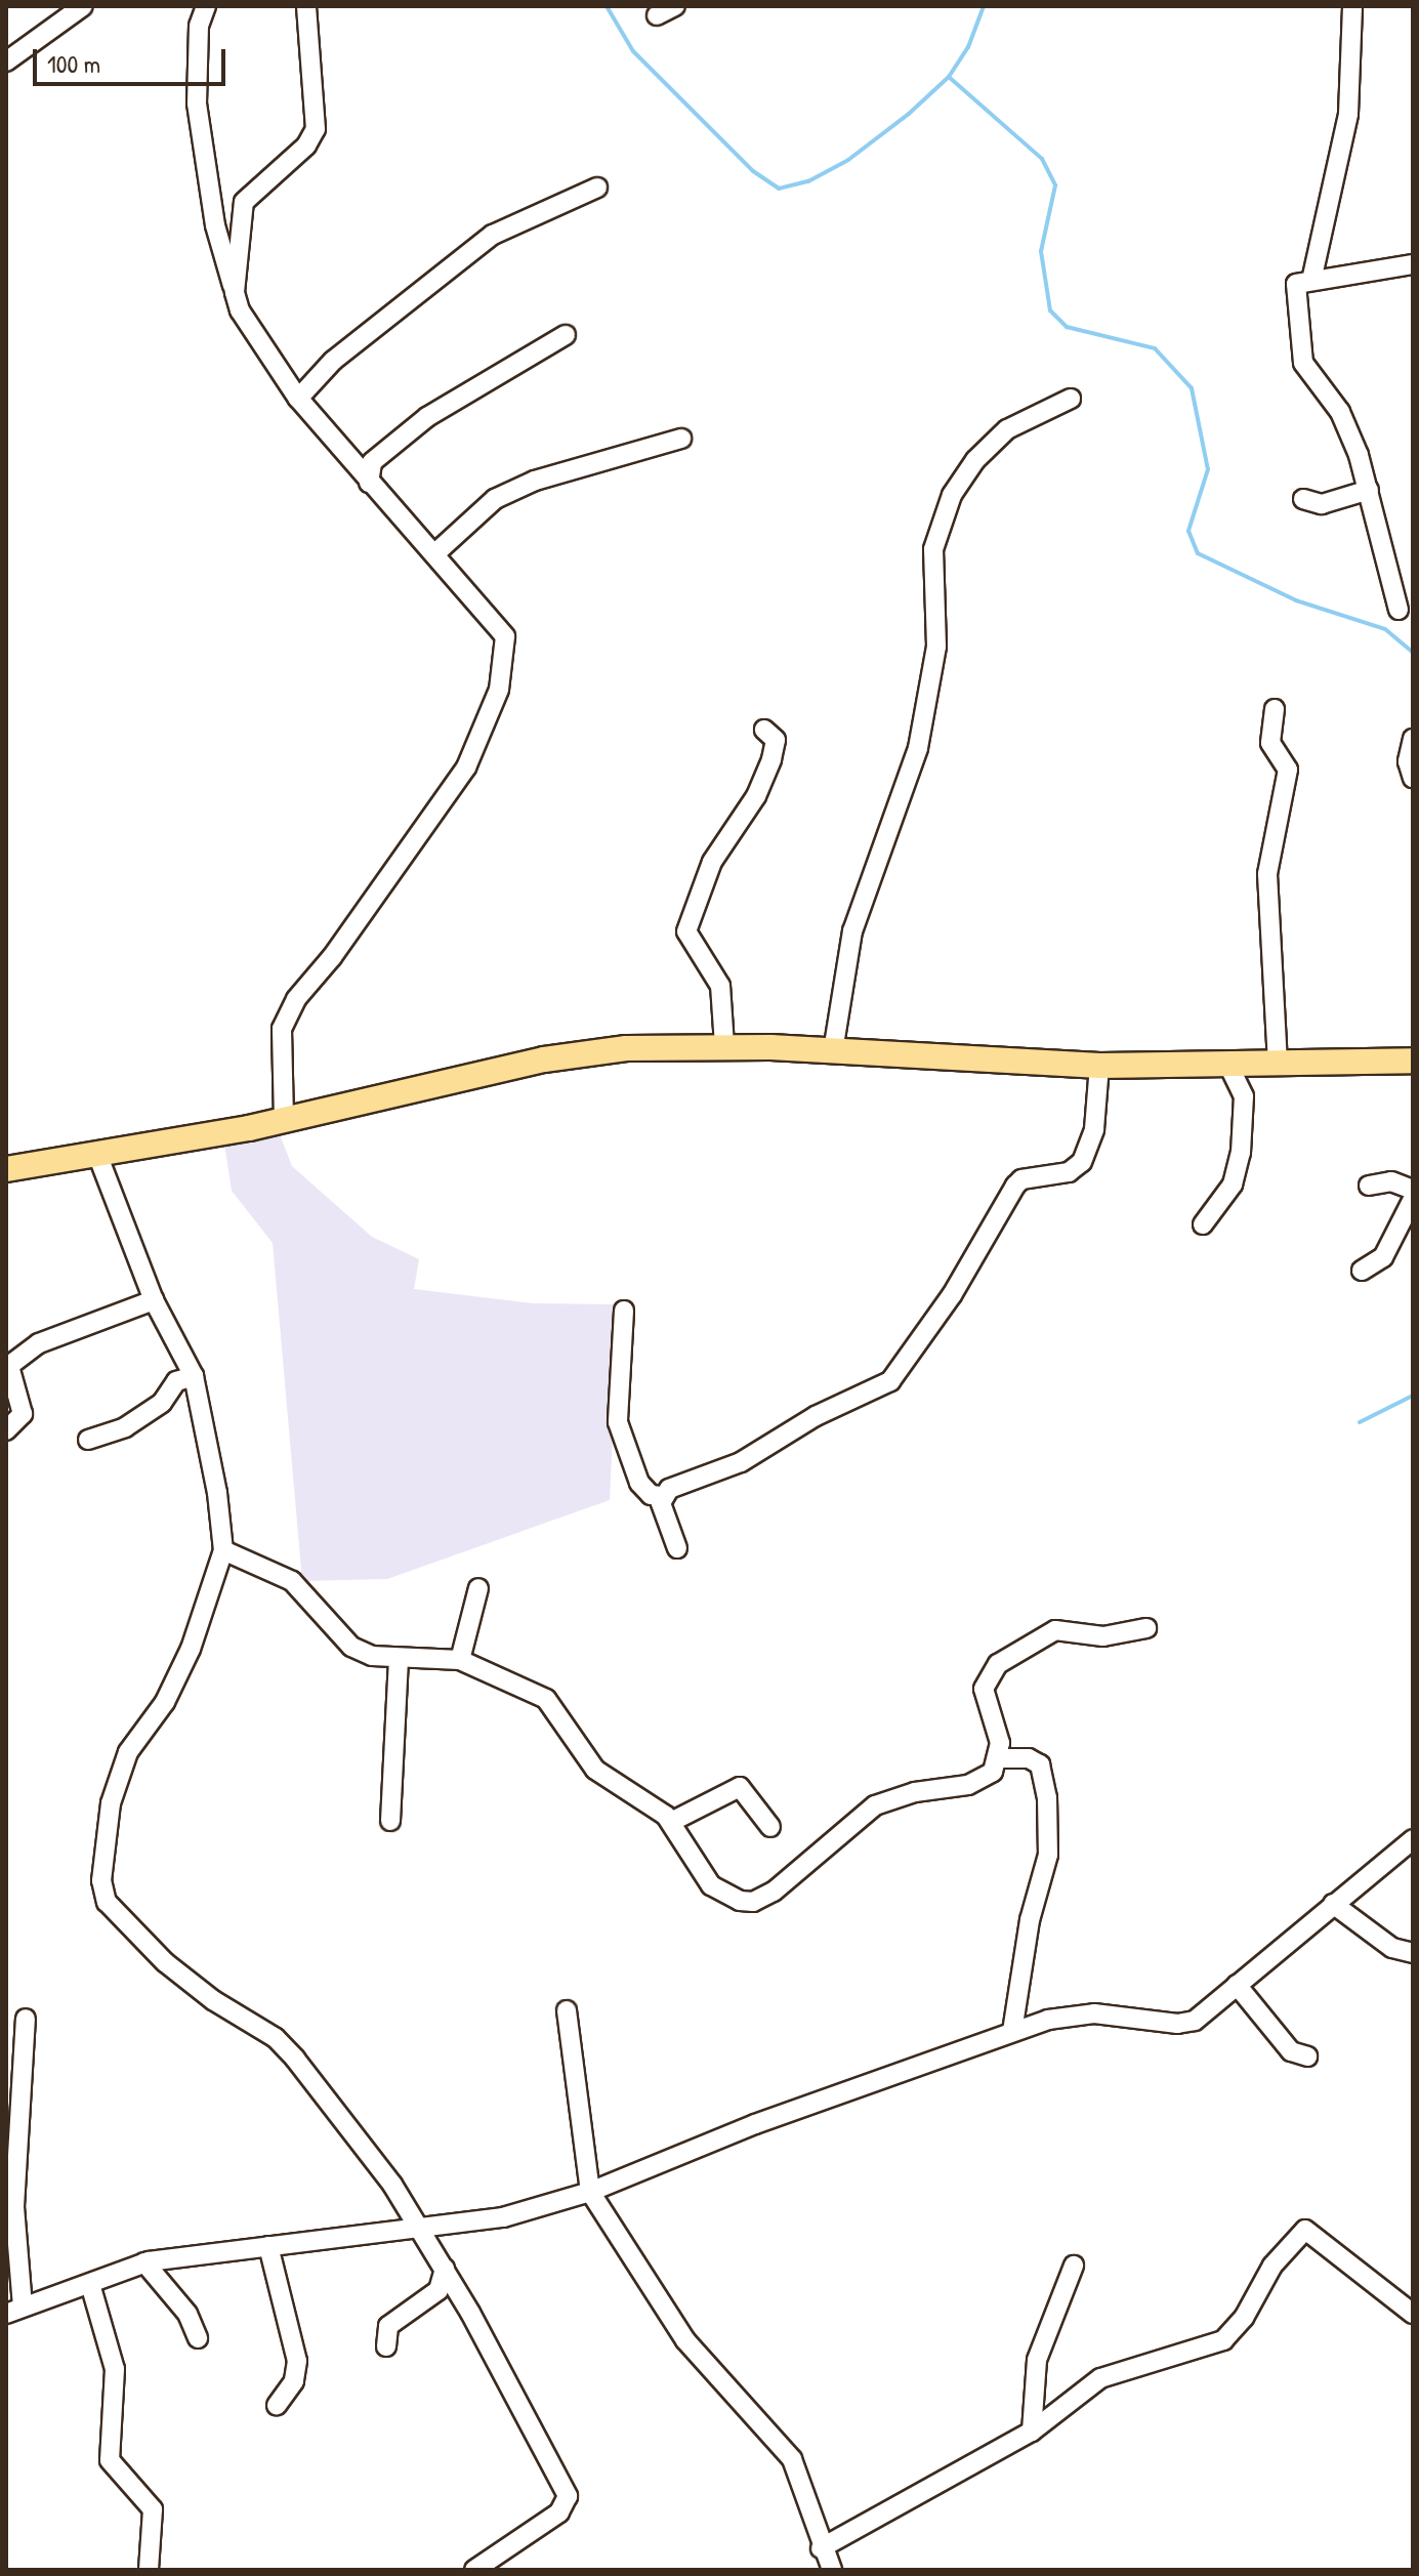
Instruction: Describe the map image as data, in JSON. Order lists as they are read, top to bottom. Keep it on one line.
{"scale_bar":"100 m"}
